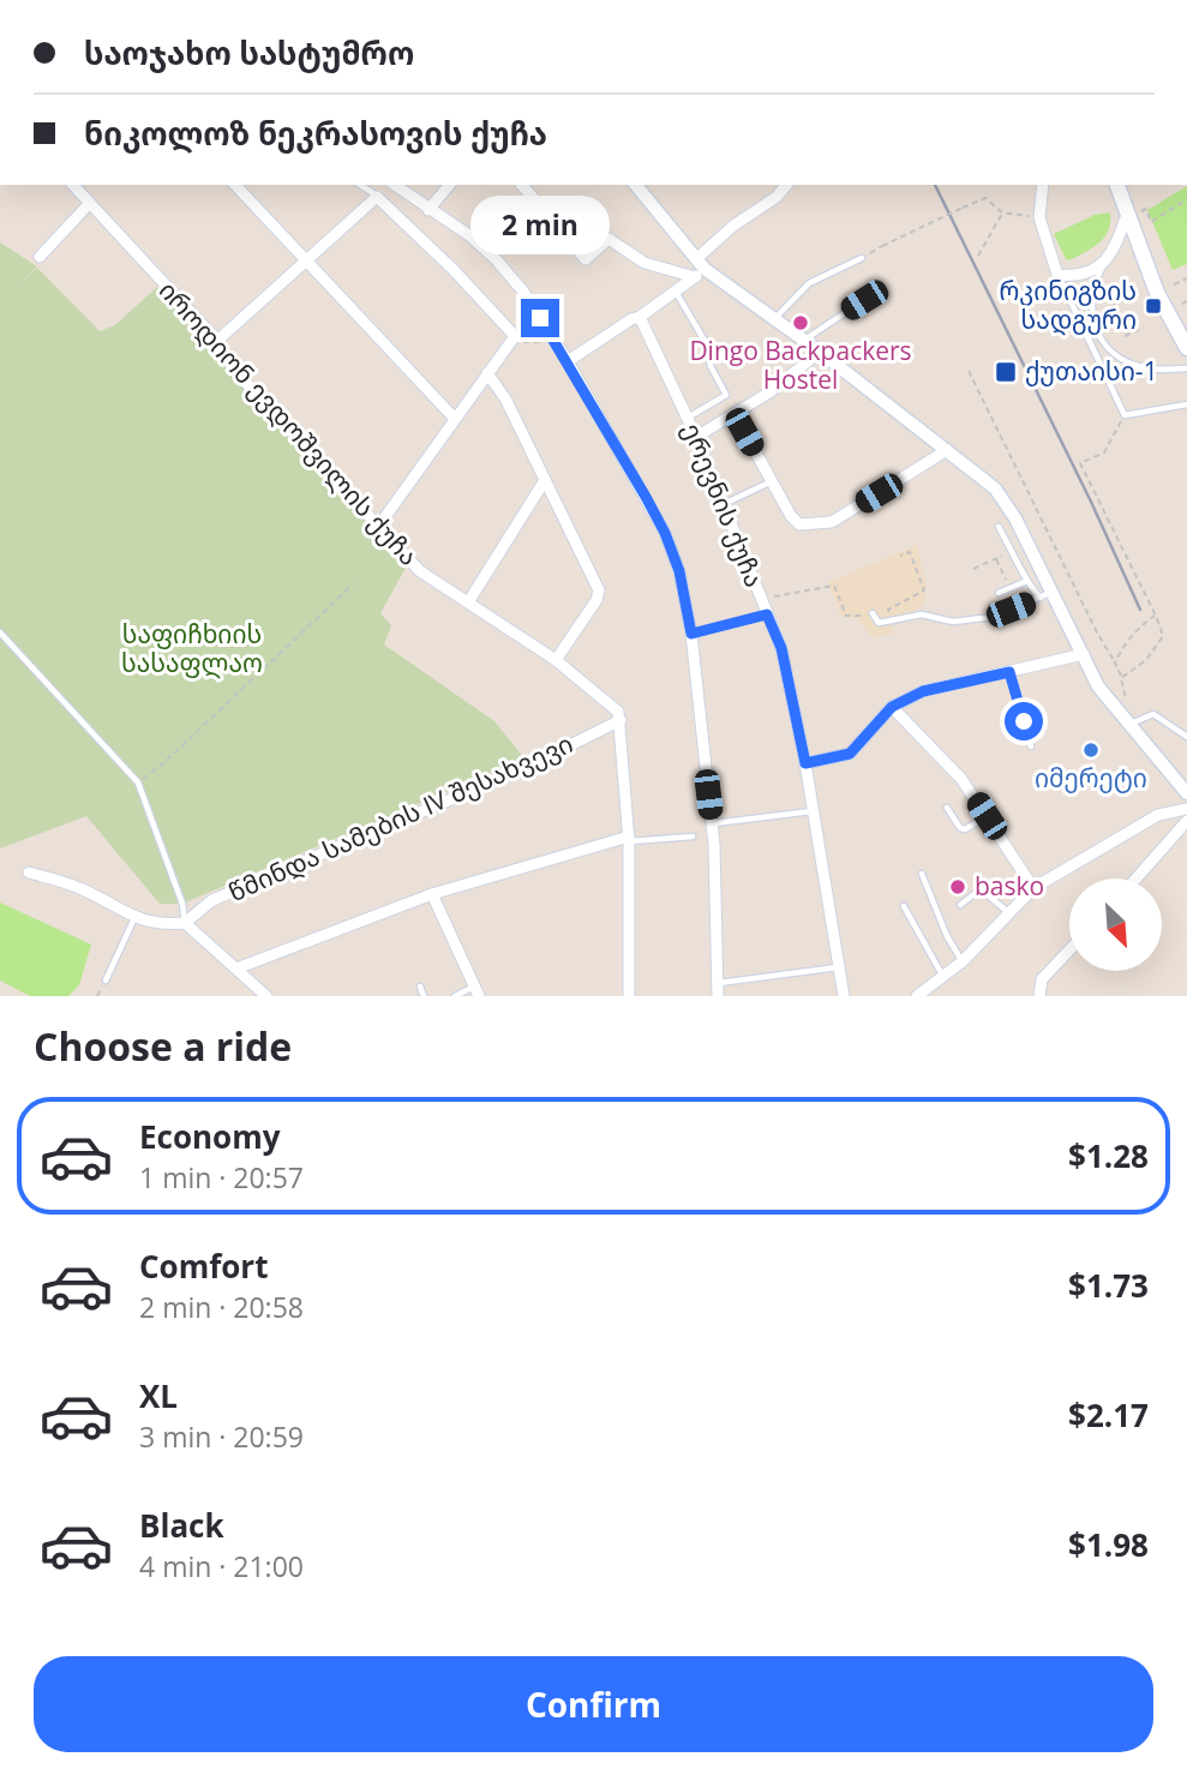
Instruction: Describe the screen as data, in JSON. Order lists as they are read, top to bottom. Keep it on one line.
{"streets":{"street":["იროდიონ ევდოშვილის ქუჩა","ერევნის ქუჩა","წმინდა სამების IV შესახვევი"]},"crossings":[["იროდიონ ევდოშვილის ქუჩა","წმინდა სამების IV შესახვევი"]],"parks":["საფიჩხიის სასაფლაო"],"places":{"transit":["რკინიგზის სადგური","ქუთაისი-1"],"other":["Dingo Backpackers Hostel","იმერეტი","basko"]},"north":"bottom right","page":{"banner":["საოჯახო სასტუმრო","ნიკოლოზ ნეკრასოვის ქუჩა"],"bubble":"2 min","heading":"Choose a ride","list":[{"name":"Economy","note":"1 min · 20:57","value":"$1.28"},{"name":"Comfort","note":"2 min · 20:58","value":"$1.73"},{"name":"XL","note":"3 min · 20:59","value":"$2.17"},{"name":"Black","note":"4 min · 21:00","value":"$1.98"}],"buttons":"Confirm"}}
